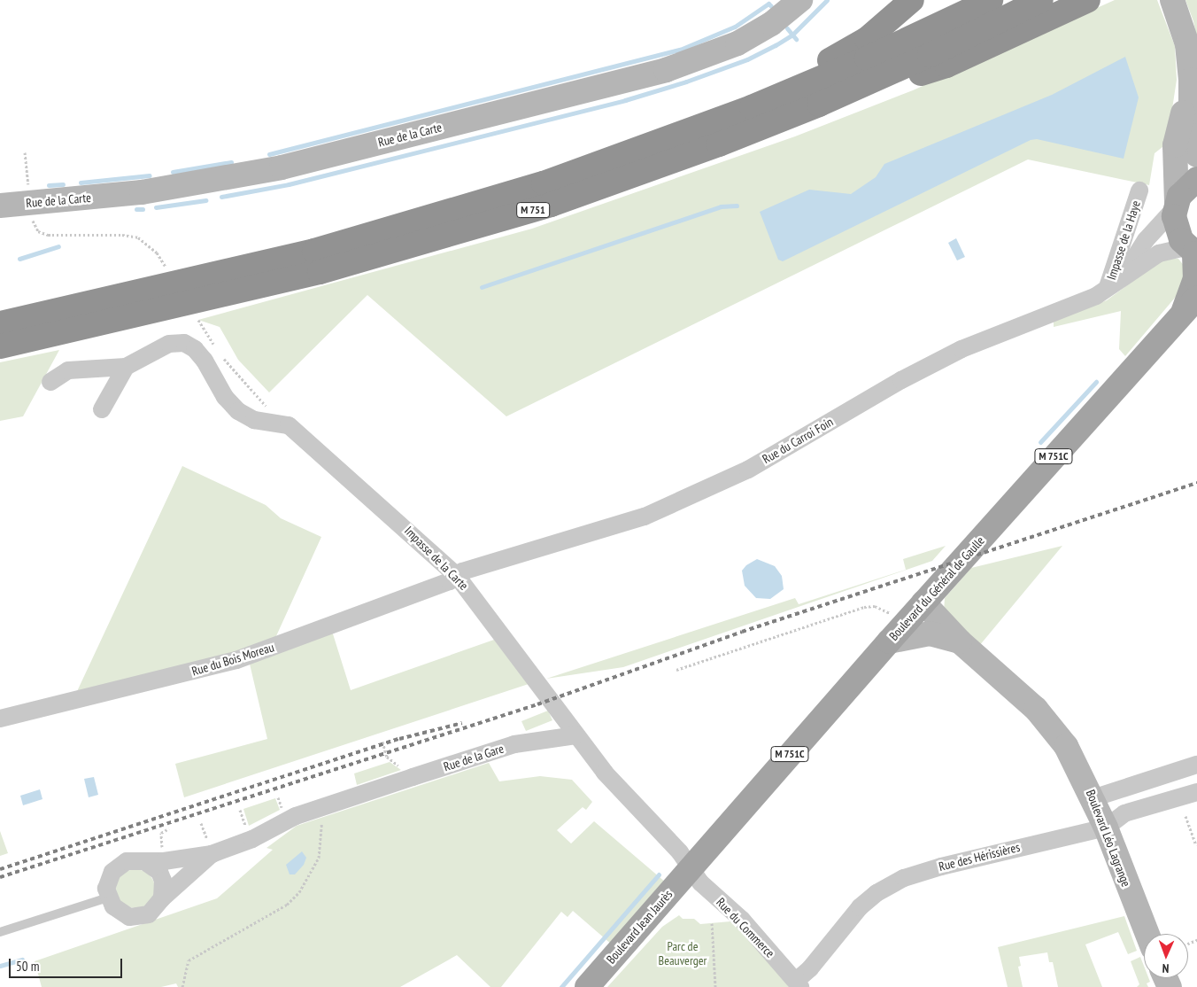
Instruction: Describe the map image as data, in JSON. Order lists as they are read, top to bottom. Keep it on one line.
{"streets":{"highway":["M 751"],"main road":["M 751C","Boulevard du Général de Gaulle","Boulevard Jean Jaurès"],"street":["Rue de la Carte","Impasse de la Haye","Rue du Carroi Foin","Impasse de la Carte","Rue du Bois Moreau","Rue de la Gare","Boulevard Léo Lagrange","Rue des Hérissières","Rue du Commerce"]},"crossings":[["Impasse de la Haye","Rue du Carroi Foin"],["Rue du Carroi Foin","M 751C"],["Rue du Carroi Foin","Impasse de la Carte"],["Rue du Carroi Foin","Boulevard du Général de Gaulle"],["Rue du Carroi Foin","Rue du Bois Moreau"],["M 751C","Boulevard du Général de Gaulle"],["Impasse de la Carte","Rue du Bois Moreau"],["Impasse de la Carte","Rue de la Gare"],["Boulevard du Général de Gaulle","Boulevard Léo Lagrange"],["Boulevard du Général de Gaulle","Boulevard Jean Jaurès"],["Boulevard du Général de Gaulle","Rue du Commerce"],["Boulevard Léo Lagrange","Rue des Hérissières"],["Rue des Hérissières","Rue du Commerce"],["Boulevard Jean Jaurès","Rue du Commerce"]],"parks":["Parc de Beauverger"],"scale_bar":"50 m","north":"bottom"}
